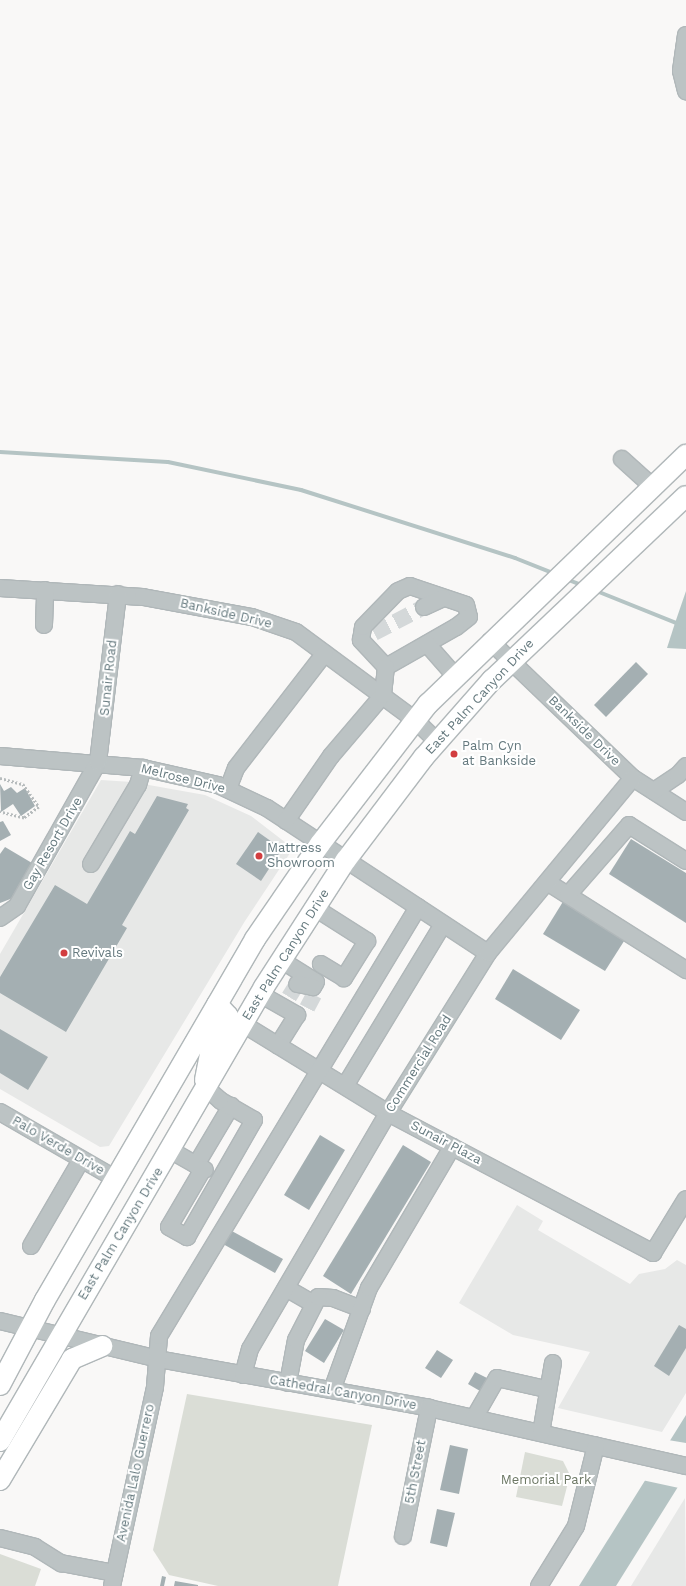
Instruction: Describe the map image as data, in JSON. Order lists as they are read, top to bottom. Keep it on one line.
{"streets":{"main road":["East Palm Canyon Drive"],"street":["Bankside Drive","Sunair Road","Melrose Drive","Gay Resort Drive","Commercial Road","Sunair Plaza","Palo Verde Drive","Cathedral Canyon Drive","5th Street","Avenida Lalo Guerrero"]},"crossings":[["Bankside Drive","Sunair Road"],["Bankside Drive","East Palm Canyon Drive"],["Bankside Drive","Commercial Road"],["Sunair Road","Melrose Drive"],["Sunair Road","Gay Resort Drive"],["East Palm Canyon Drive","Melrose Drive"],["East Palm Canyon Drive","Sunair Plaza"],["East Palm Canyon Drive","Cathedral Canyon Drive"],["Melrose Drive","Gay Resort Drive"],["Melrose Drive","Commercial Road"],["Melrose Drive","Avenida Lalo Guerrero"],["Commercial Road","Sunair Plaza"],["Commercial Road","Cathedral Canyon Drive"],["Sunair Plaza","Avenida Lalo Guerrero"],["Cathedral Canyon Drive","5th Street"],["Cathedral Canyon Drive","Avenida Lalo Guerrero"]],"parks":["Memorial Park"],"places":["Palm Cyn at Bankside","Mattress Showroom","Revivals"]}
